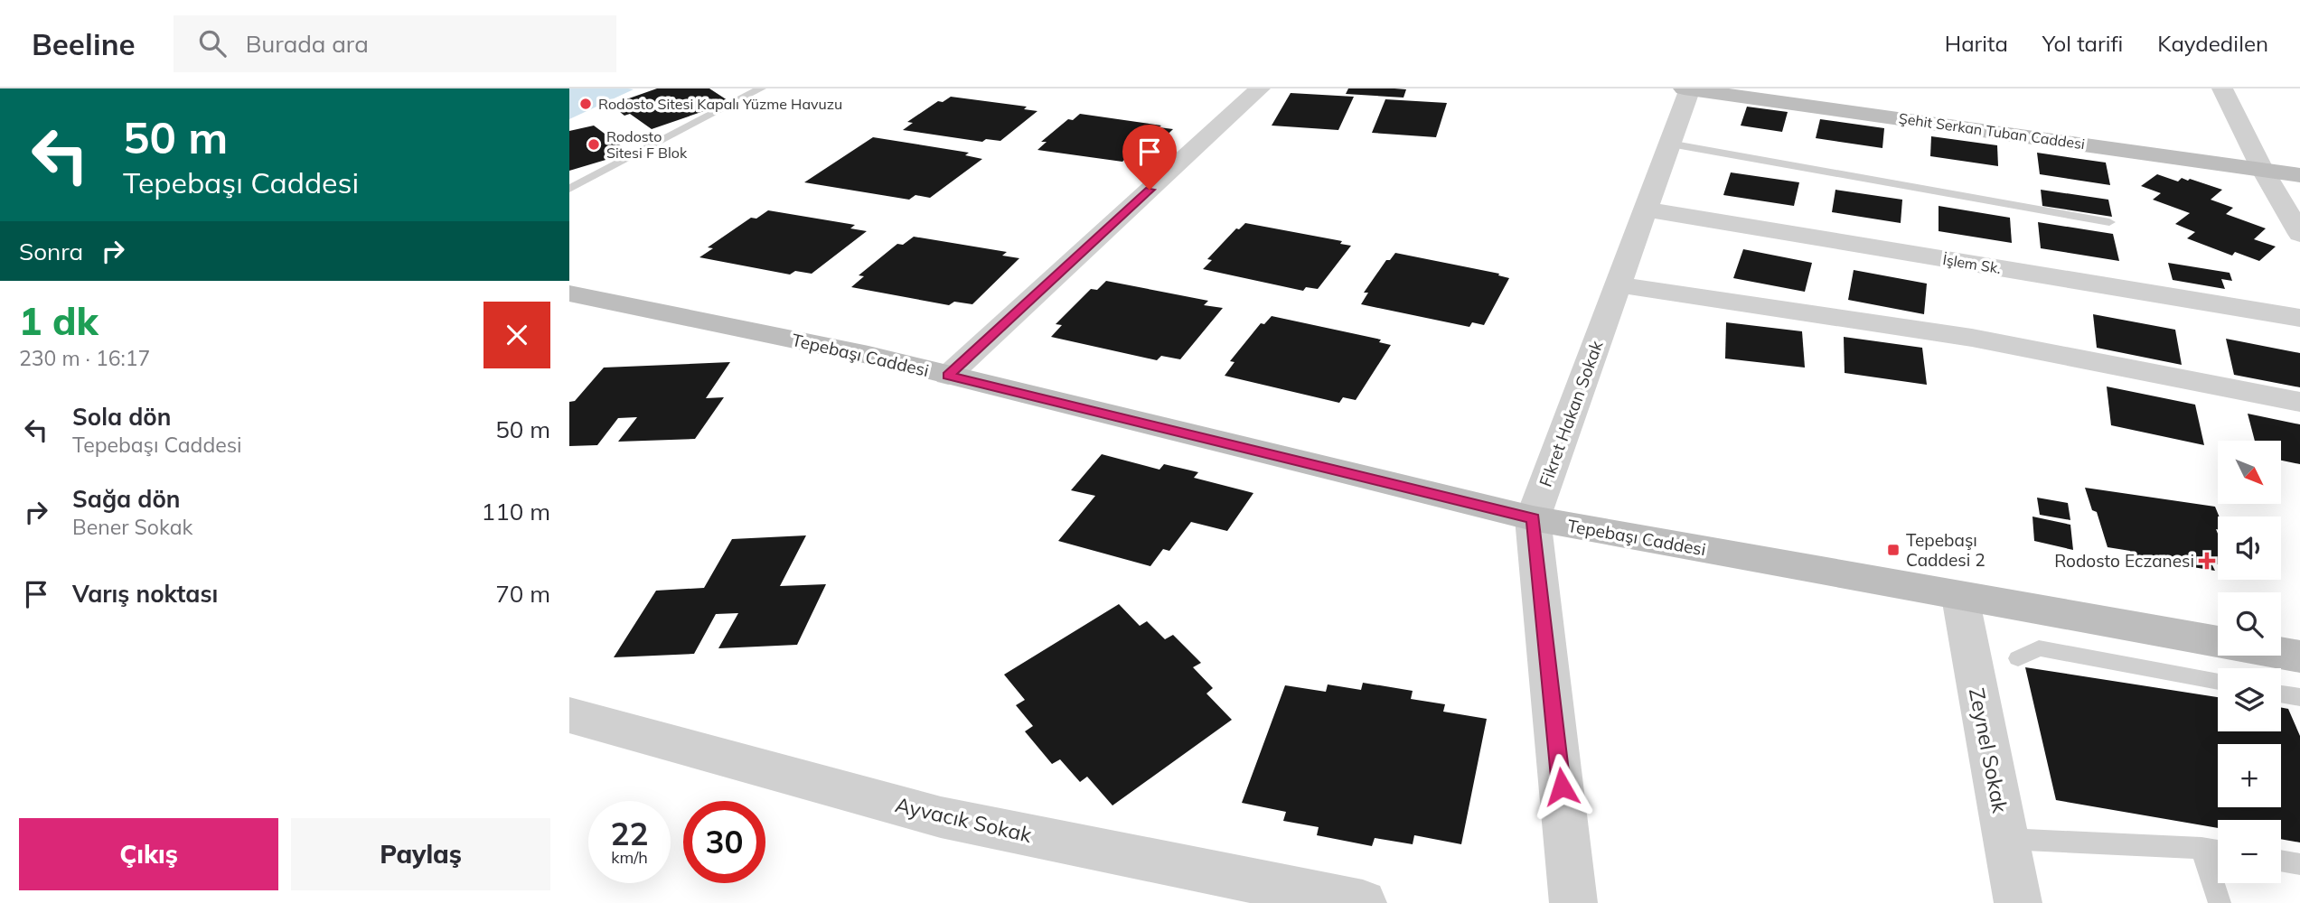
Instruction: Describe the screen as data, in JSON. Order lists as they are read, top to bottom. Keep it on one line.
{"streets":{"street":["Şehit Serkan Tuban Caddesi","İşlem Sk.","Tepebaşı Caddesi","Fikret Hakan Sokak","Zeynel Sokak","Ayvacık Sokak"]},"crossings":[["Şehit Serkan Tuban Caddesi","Fikret Hakan Sokak"],["İşlem Sk.","Fikret Hakan Sokak"],["Tepebaşı Caddesi","Fikret Hakan Sokak"],["Tepebaşı Caddesi","Zeynel Sokak"]],"places":{"other":["Rodosto Sitesi Kapalı Yüzme Havuzu","Rodosto Sitesi F Blok"],"transit":["Tepebaşı Caddesi 2"],"health":["Rodosto Eczanesi"]},"north":"bottom right","page":{"header":"Beeline","search":"Burada ara","nav":["Harita","Yol tarifi","Kaydedilen"],"turn":["50 m","Tepebaşı Caddesi"],"then":"Sonra","heading":["1 dk","230 m · 16:17"],"list":[{"name":"Sola dön","note":"Tepebaşı Caddesi","value":"50 m"},{"name":"Sağa dön","note":"Bener Sokak","value":"110 m"},{"name":"Varış noktası","value":"70 m"}],"map_buttons":["+","−"],"speed":"22 km/h","limit":"30","buttons":["Çıkış","Paylaş"]}}
